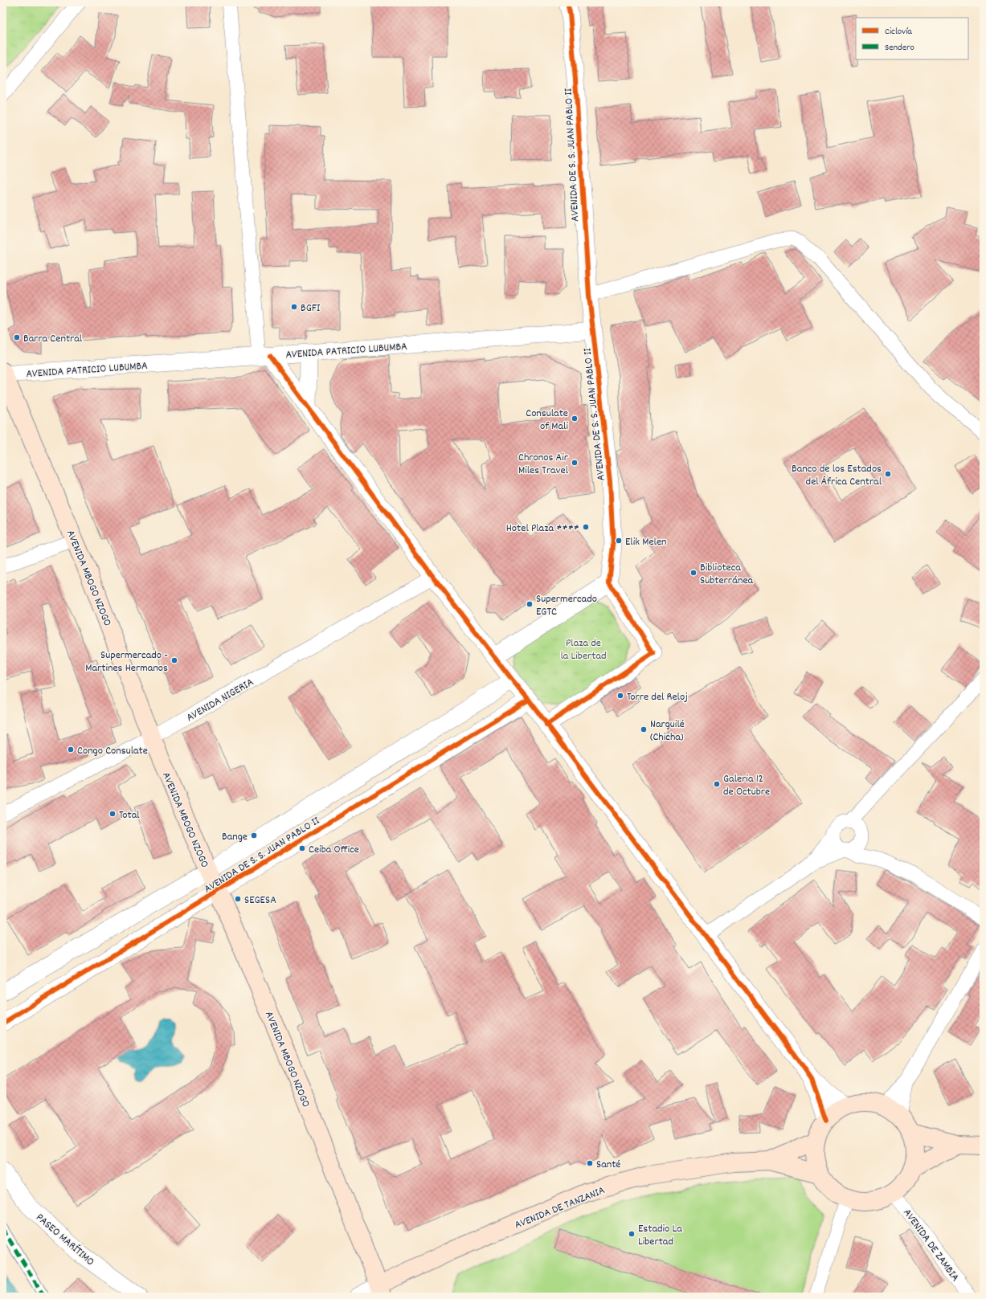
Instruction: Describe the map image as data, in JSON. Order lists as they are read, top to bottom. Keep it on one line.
{"streets":{"main road":["AVENIDA MBOGO NZOGO","AVENIDA DE TANZANIA"],"street":["AVENIDA DE S. S. JUAN PABLO II","AVENIDA PATRICIO LUBUMBA","AVENIDA NIGERIA","PASEO MARÍTIMO","AVENIDA DE ZAMBIA"]},"crossings":[["AVENIDA DE S. S. JUAN PABLO II","AVENIDA PATRICIO LUBUMBA"],["AVENIDA DE S. S. JUAN PABLO II","AVENIDA MBOGO NZOGO"],["AVENIDA PATRICIO LUBUMBA","AVENIDA MBOGO NZOGO"],["AVENIDA MBOGO NZOGO","AVENIDA NIGERIA"],["AVENIDA MBOGO NZOGO","AVENIDA DE TANZANIA"],["AVENIDA DE TANZANIA","AVENIDA DE ZAMBIA"]],"parks":["Plaza de la Libertad"],"places":["BGFI","Barra Central","Consulate of Mali","Chronos Air Miles Travel","Banco de los Estados del África Central","Hotel Plaza ****","Elik Melen","Biblioteca Subterránea","Supermercado EGTC","Supermercado - Martines Hermanos","Torre del Reloj","Narguilé (Chicha)","Congo Consulate","Galeria 12 de Octubre","Total","Bange","Ceiba Office","SEGESA","Santé","Estadio La Libertad"],"legend":["Ciclovía","Sendero"]}
